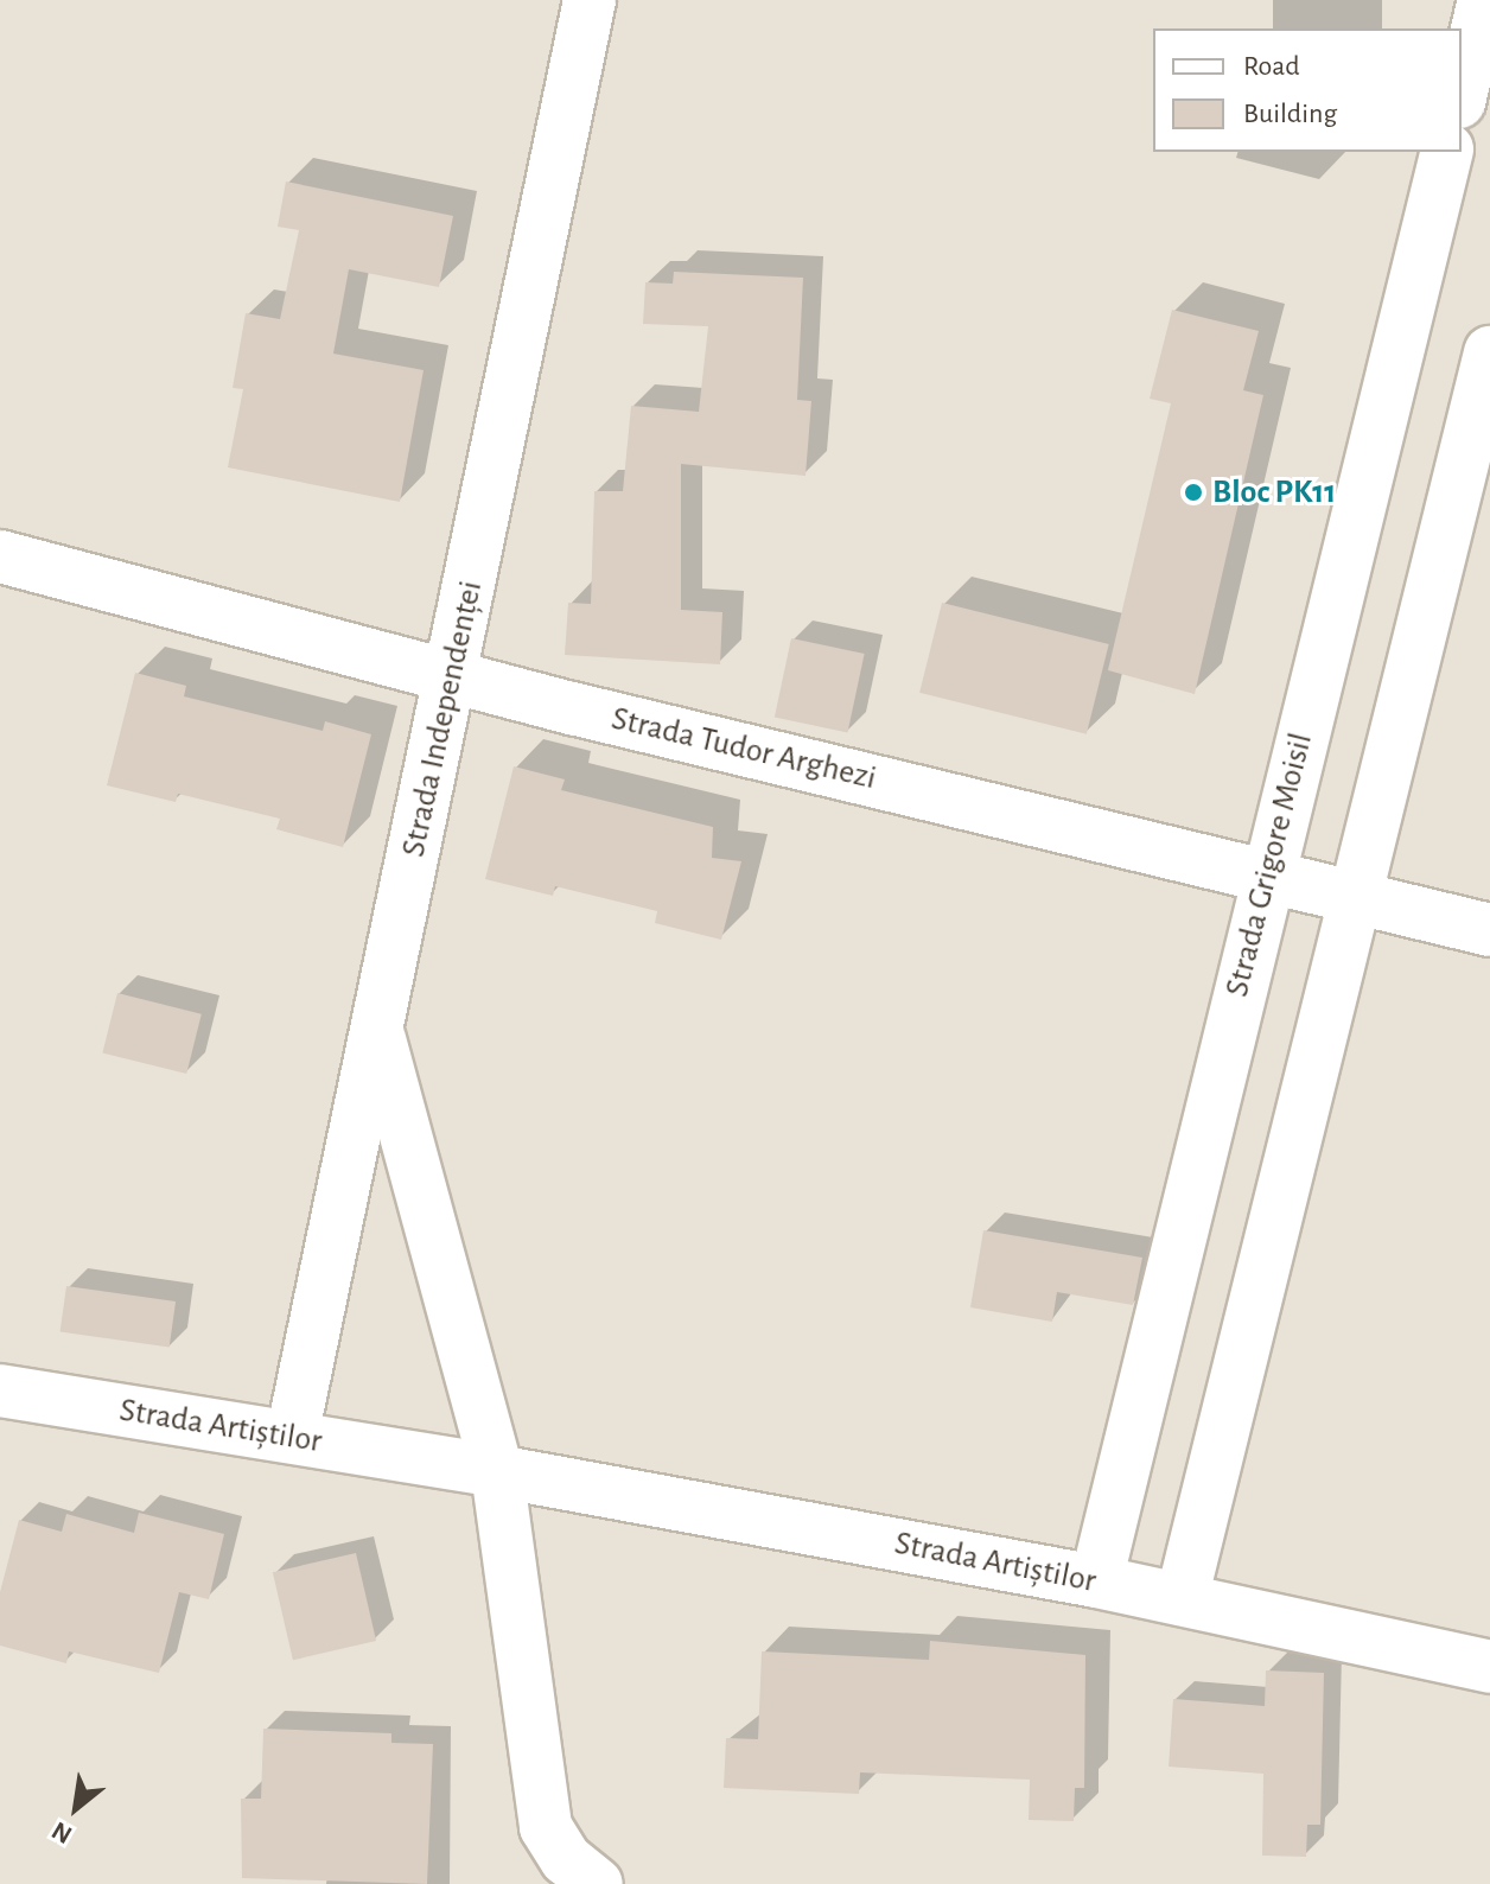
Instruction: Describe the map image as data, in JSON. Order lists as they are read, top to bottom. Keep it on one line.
{"streets":{"street":["Strada Independenței","Strada Tudor Arghezi","Strada Grigore Moisil","Strada Artiștilor"]},"crossings":[["Strada Independenței","Strada Tudor Arghezi"],["Strada Independenței","Strada Artiștilor"],["Strada Tudor Arghezi","Strada Grigore Moisil"],["Strada Grigore Moisil","Strada Artiștilor"]],"places":["Bloc PK11"],"legend":["Road","Building"],"north":"bottom left"}
